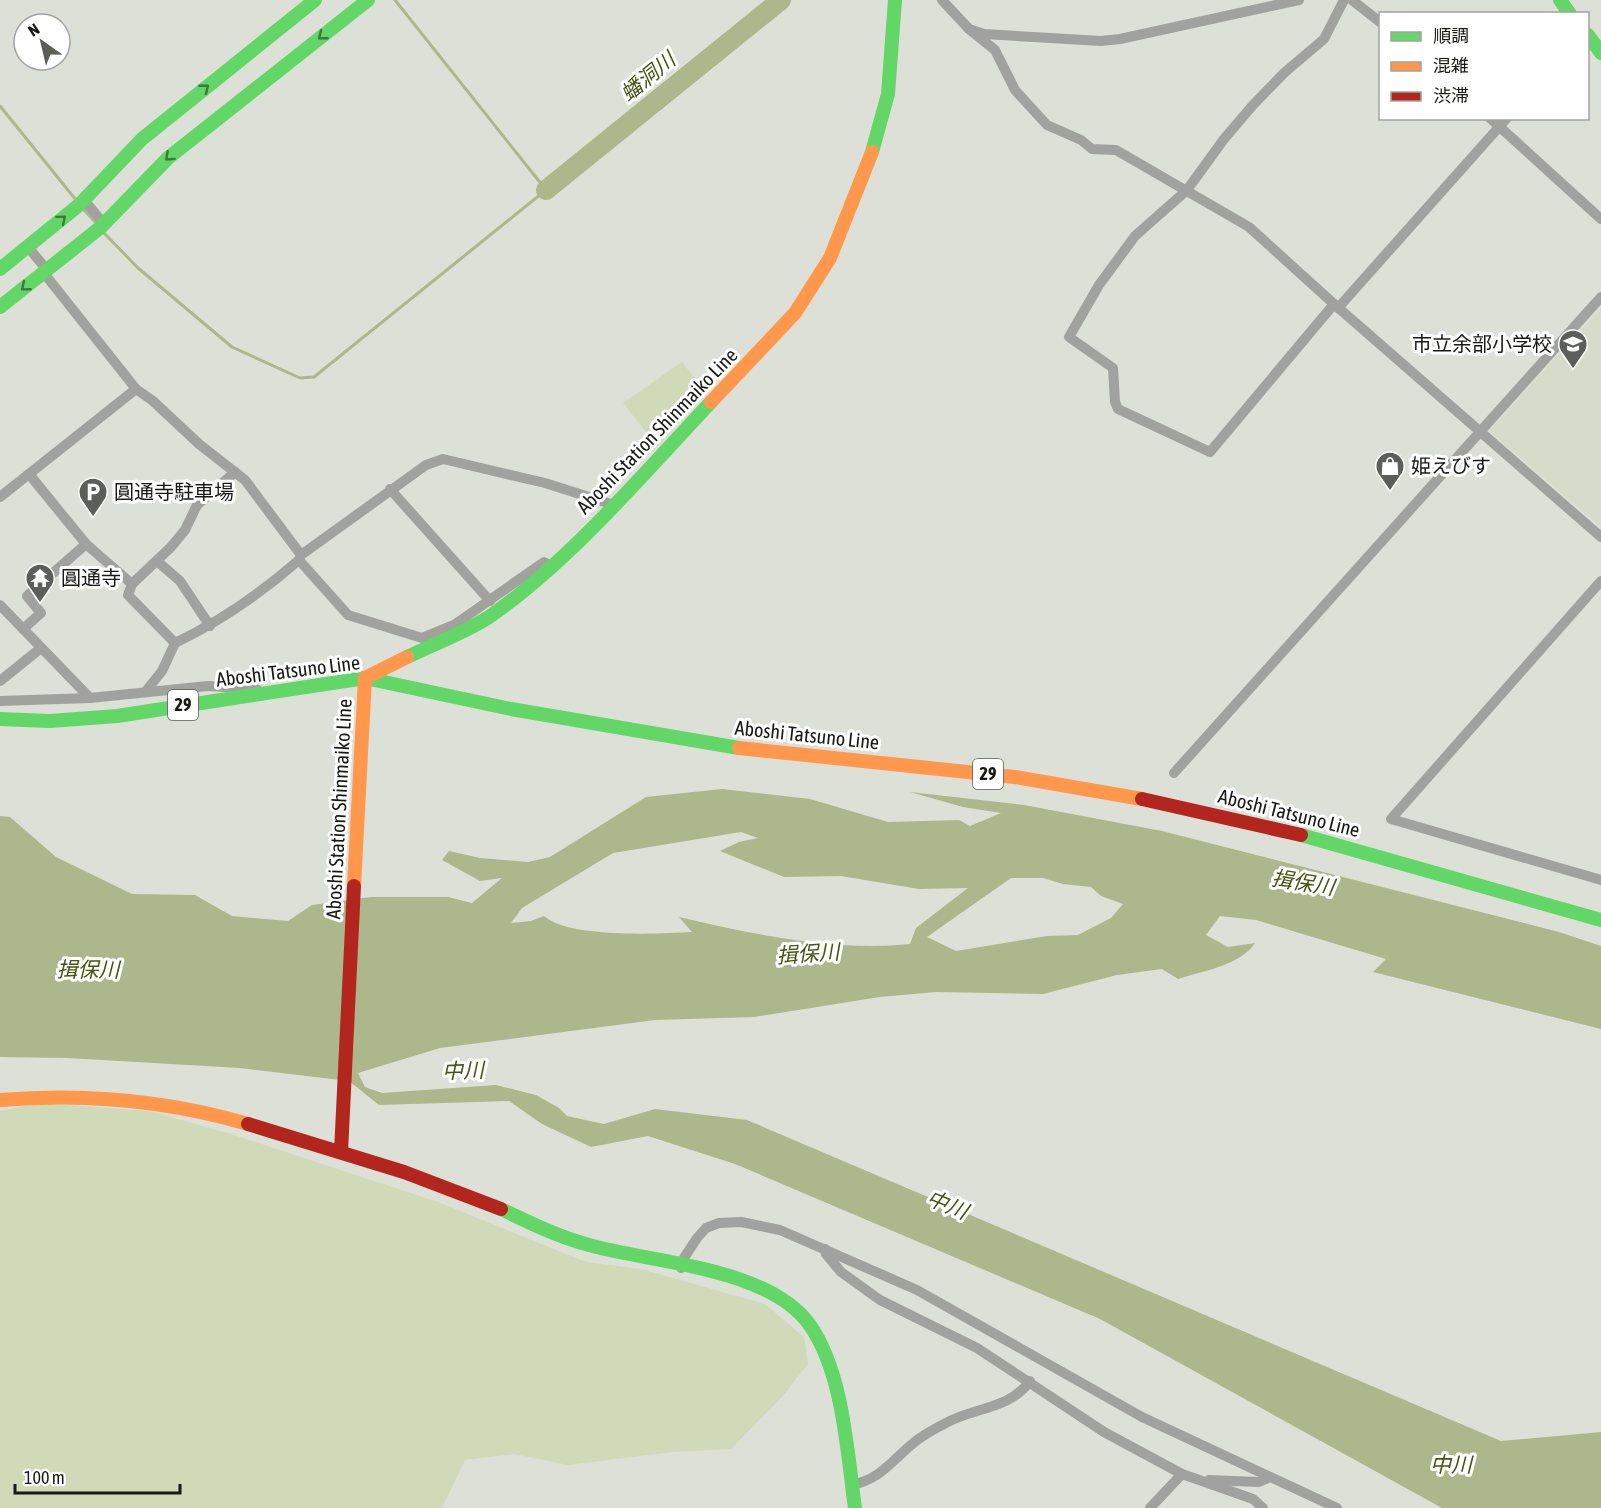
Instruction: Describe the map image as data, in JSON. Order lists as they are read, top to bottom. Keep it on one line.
{"streets":{"main road":["Aboshi Station Shinmaiko Line","Aboshi Tatsuno Line","29"]},"crossings":[["Aboshi Station Shinmaiko Line","Aboshi Tatsuno Line"]],"water":["蟠洞川","揖保川","中川"],"places":{"school or university":["市立余部小学校"],"shop":["姫えびす"],"parking":["圓通寺駐車場"],"temple":["圓通寺"]},"legend":["順調","混雑","渋滞"],"scale_bar":"100 m","north":"top left"}
